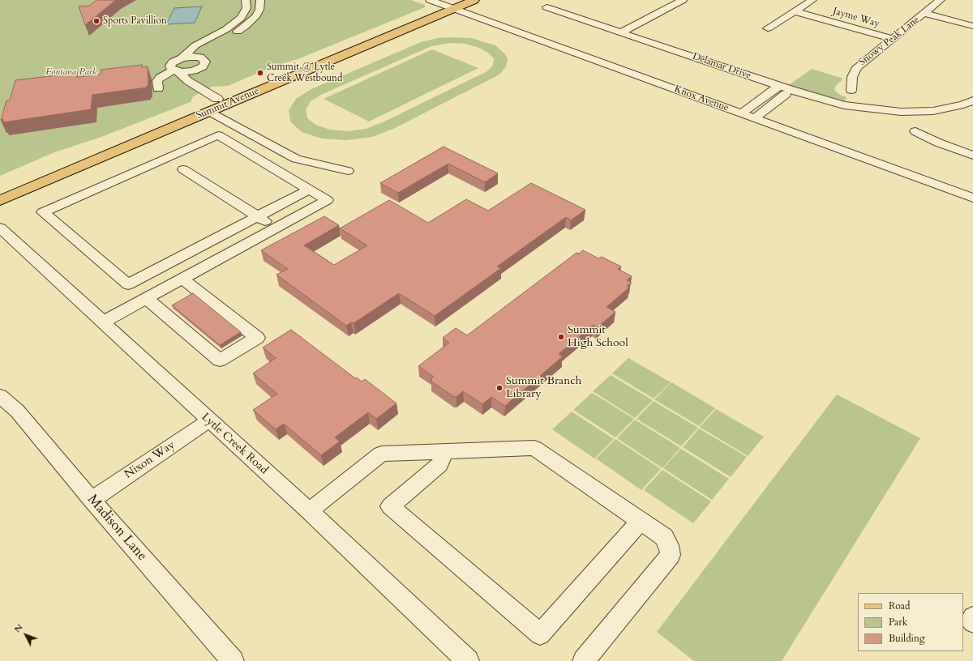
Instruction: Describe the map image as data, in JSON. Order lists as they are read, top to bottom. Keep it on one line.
{"streets":{"main road":["Summit Avenue"],"street":["Jayme Way","Snowy Peak Lane","Delamar Drive","Knox Avenue","Lytle Creek Road","Nixon Way","Madison Lane"]},"crossings":[["Jayme Way","Snowy Peak Lane"],["Knox Avenue","Summit Avenue"],["Lytle Creek Road","Nixon Way"],["Nixon Way","Madison Lane"]],"parks":["Fontana Park"],"places":["Sports Pavillion","Summit @ Lytle Creek Westbound","Summit High School","Summit Branch Library"],"legend":["Road","Park","Building"],"north":"top left"}
